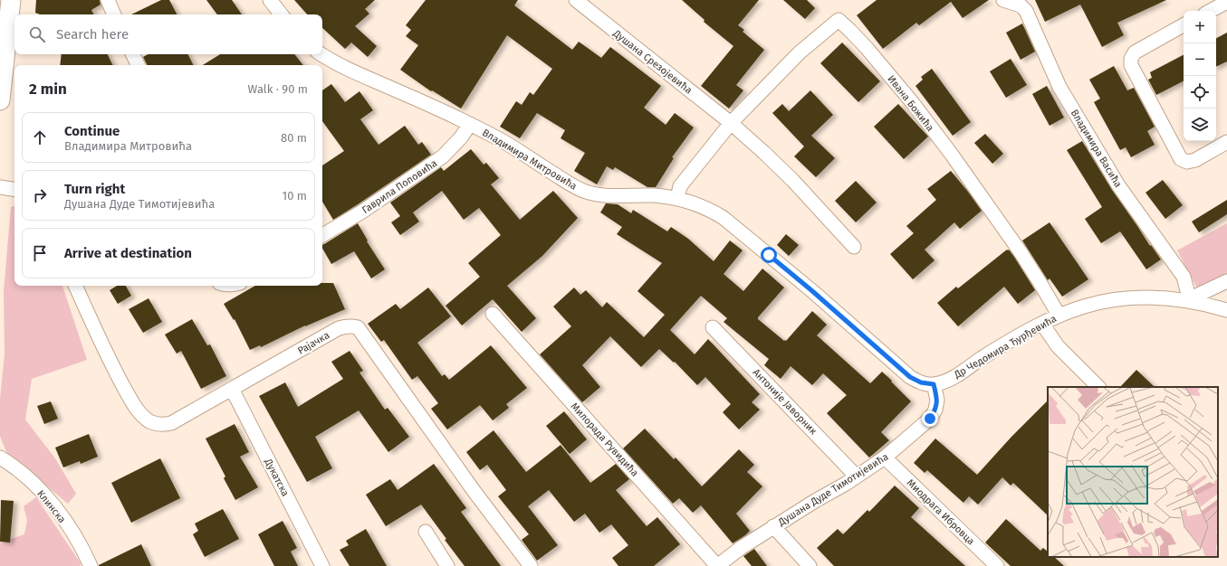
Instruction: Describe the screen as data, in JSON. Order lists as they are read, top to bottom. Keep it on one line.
{"streets":{"street":["Душана Срезојевића","Ивана Божића","Владимира Васића","Владимира Митровића","Гаврила Поповића","Рајачка","Др Чедомира Ђурђевића","Антоније Јаворник","Милорада Рувидића","Дукатска","Душана Дуде Тимотијевића","Клинска","Миодрага Ибровца"]},"crossings":[["Душана Срезојевића","Ивана Божића"],["Ивана Божића","Владимира Митровића"],["Ивана Божића","Др Чедомира Ђурђевића"],["Владимира Васића","Др Чедомира Ђурђевића"],["Владимира Митровића","Гаврила Поповића"],["Владимира Митровића","Др Чедомира Ђурђевића"],["Владимира Митровића","Душана Дуде Тимотијевића"],["Рајачка","Дукатска"],["Др Чедомира Ђурђевића","Душана Дуде Тимотијевића"],["Антоније Јаворник","Душана Дуде Тимотијевића"],["Милорада Рувидића","Душана Дуде Тимотијевића"],["Душана Дуде Тимотијевића","Миодрага Ибровца"]],"page":{"map_buttons":["+","−"],"search":"Search here","heading":["2 min","Walk · 90 m"],"list":[["Continue","Владимира Митровића","80 m"],["Turn right","Душана Дуде Тимотијевића","10 m"],"Arrive at destination"]}}
